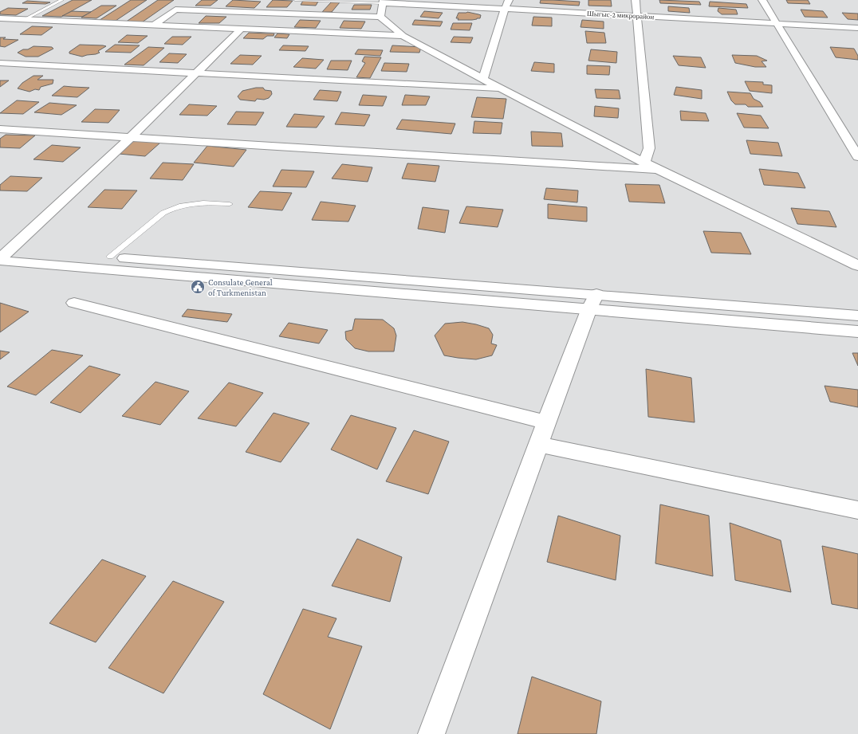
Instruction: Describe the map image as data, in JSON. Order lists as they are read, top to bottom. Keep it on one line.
{"streets":{"street":["Шыгыс-2 микрорайон"]},"places":{"public building":["Consulate General of Turkmenistan"]}}
